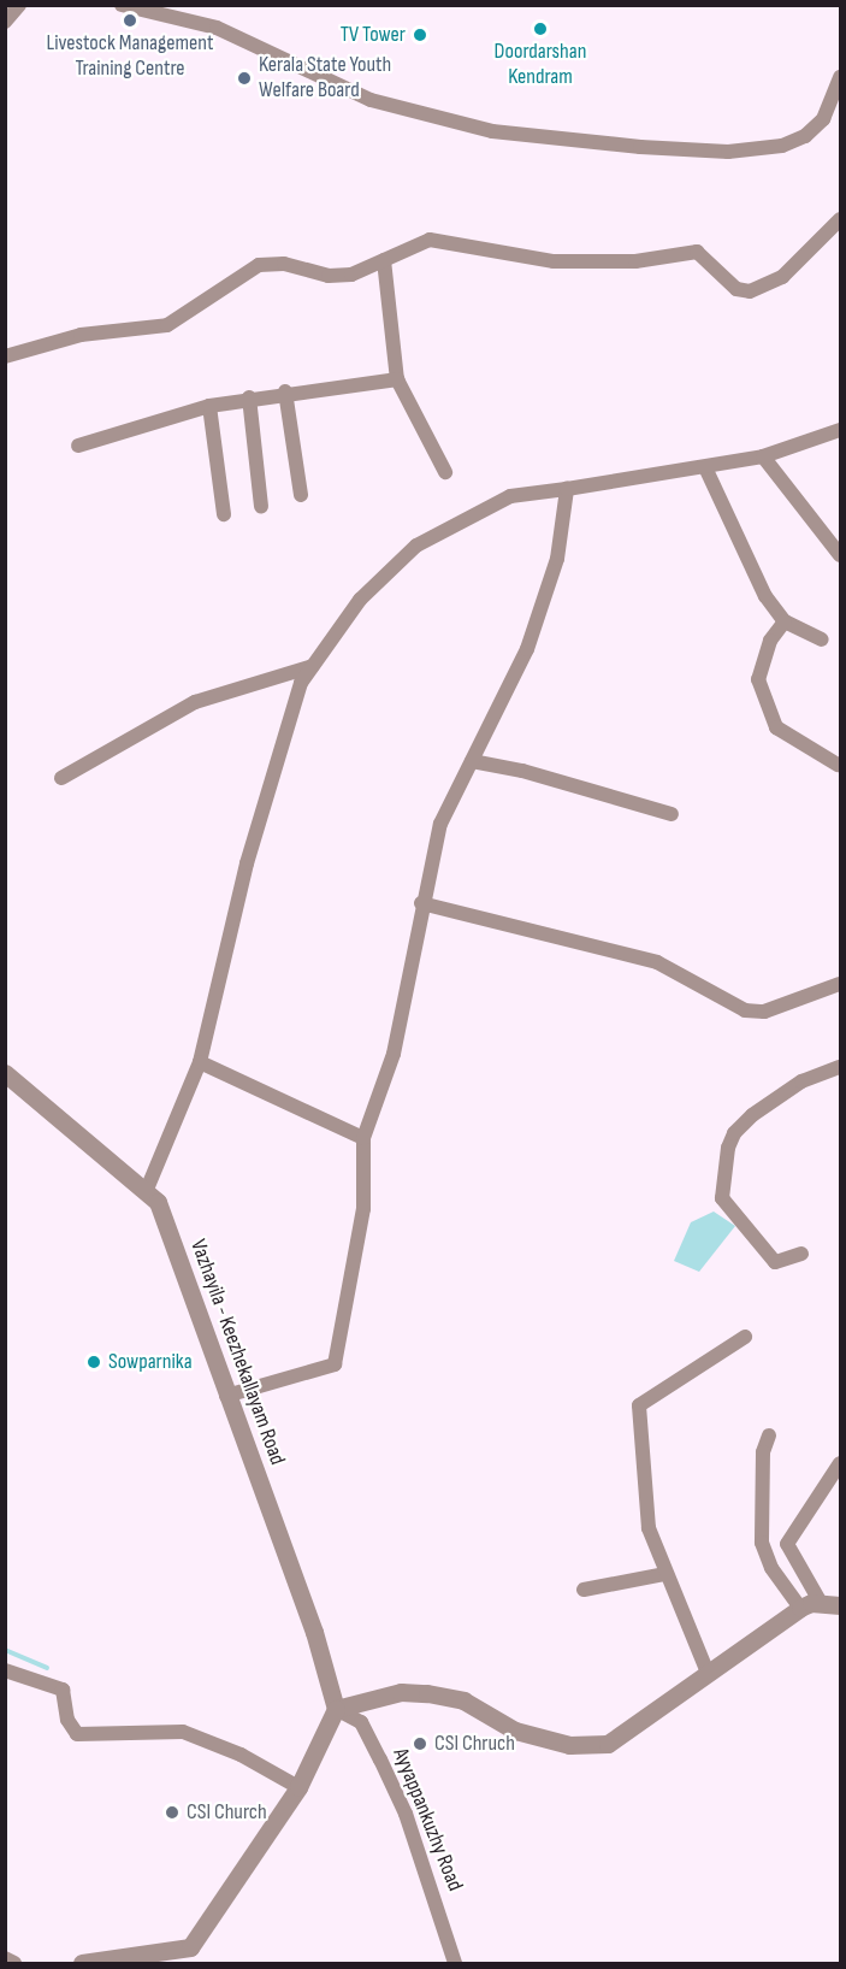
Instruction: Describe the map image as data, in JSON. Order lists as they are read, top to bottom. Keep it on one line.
{"streets":{"street":["Vazhayila - Keezhekallayam Road","Ayyappankuzhy Road"]},"crossings":[["Vazhayila - Keezhekallayam Road","Ayyappankuzhy Road"]],"places":["Livestock Management Training Centre","Doordarshan Kendram","TV Tower","Kerala State Youth Welfare Board","Sowparnika","CSI Chruch","CSI Church"]}
